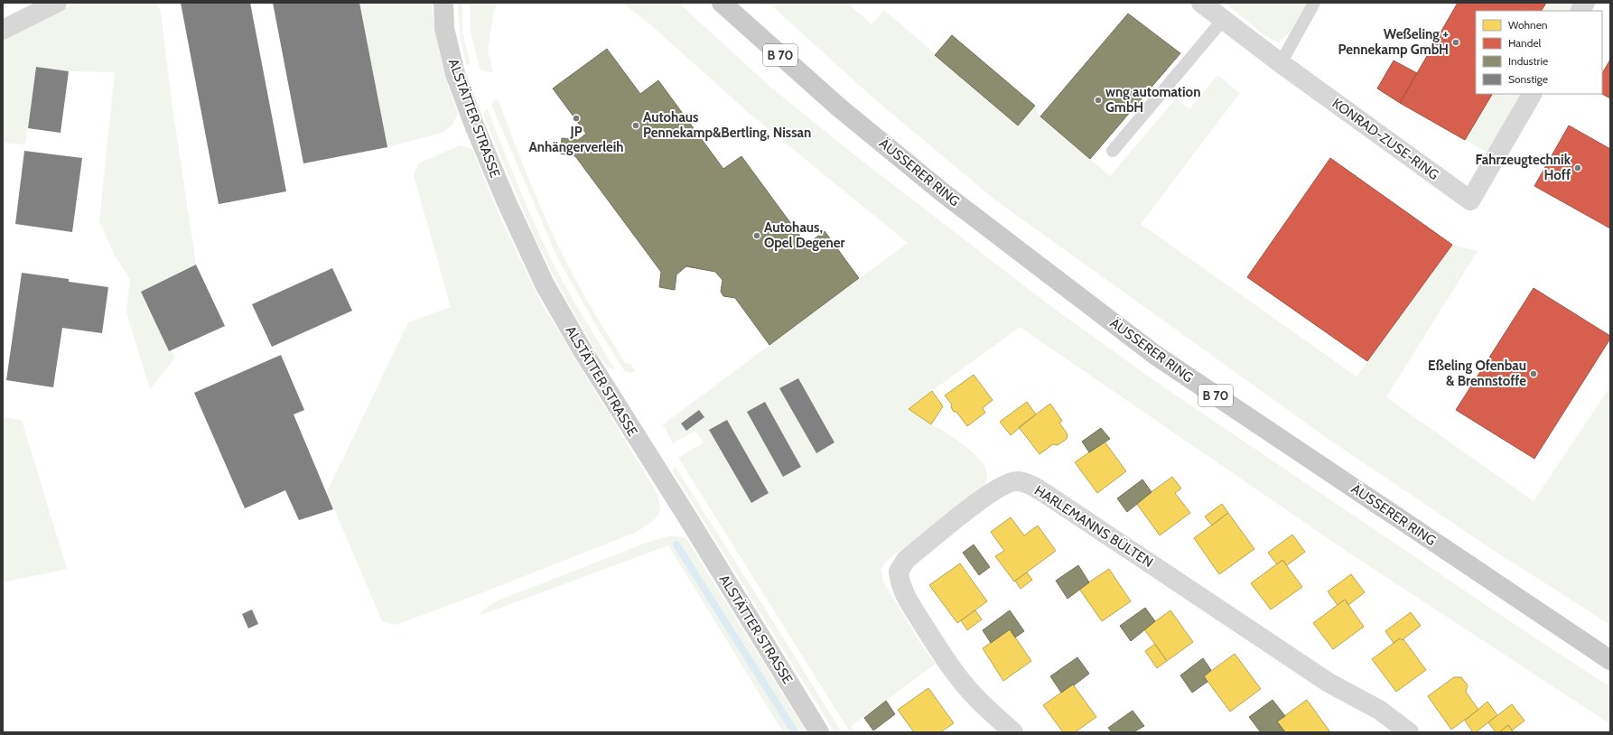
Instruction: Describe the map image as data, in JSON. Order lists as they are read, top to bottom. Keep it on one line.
{"streets":{"main road":["B 70","ALSTÄTTER STRASSE","ÄUSSERER RING"],"street":["KONRAD-ZUSE-RING","HARLEMANNS BÜLTEN"]},"places":["Weßeling + Pennekamp GmbH","wng automation GmbH","JP Anhängerverleih","Autohaus Pennekamp&Bertling, Nissan","Fahrzeugtechnik Hoff","Autohaus, Opel Degener","Eßeling Ofenbau & Brennstoffe"],"legend":["Wohnen","Handel","Industrie","Sonstige"]}
